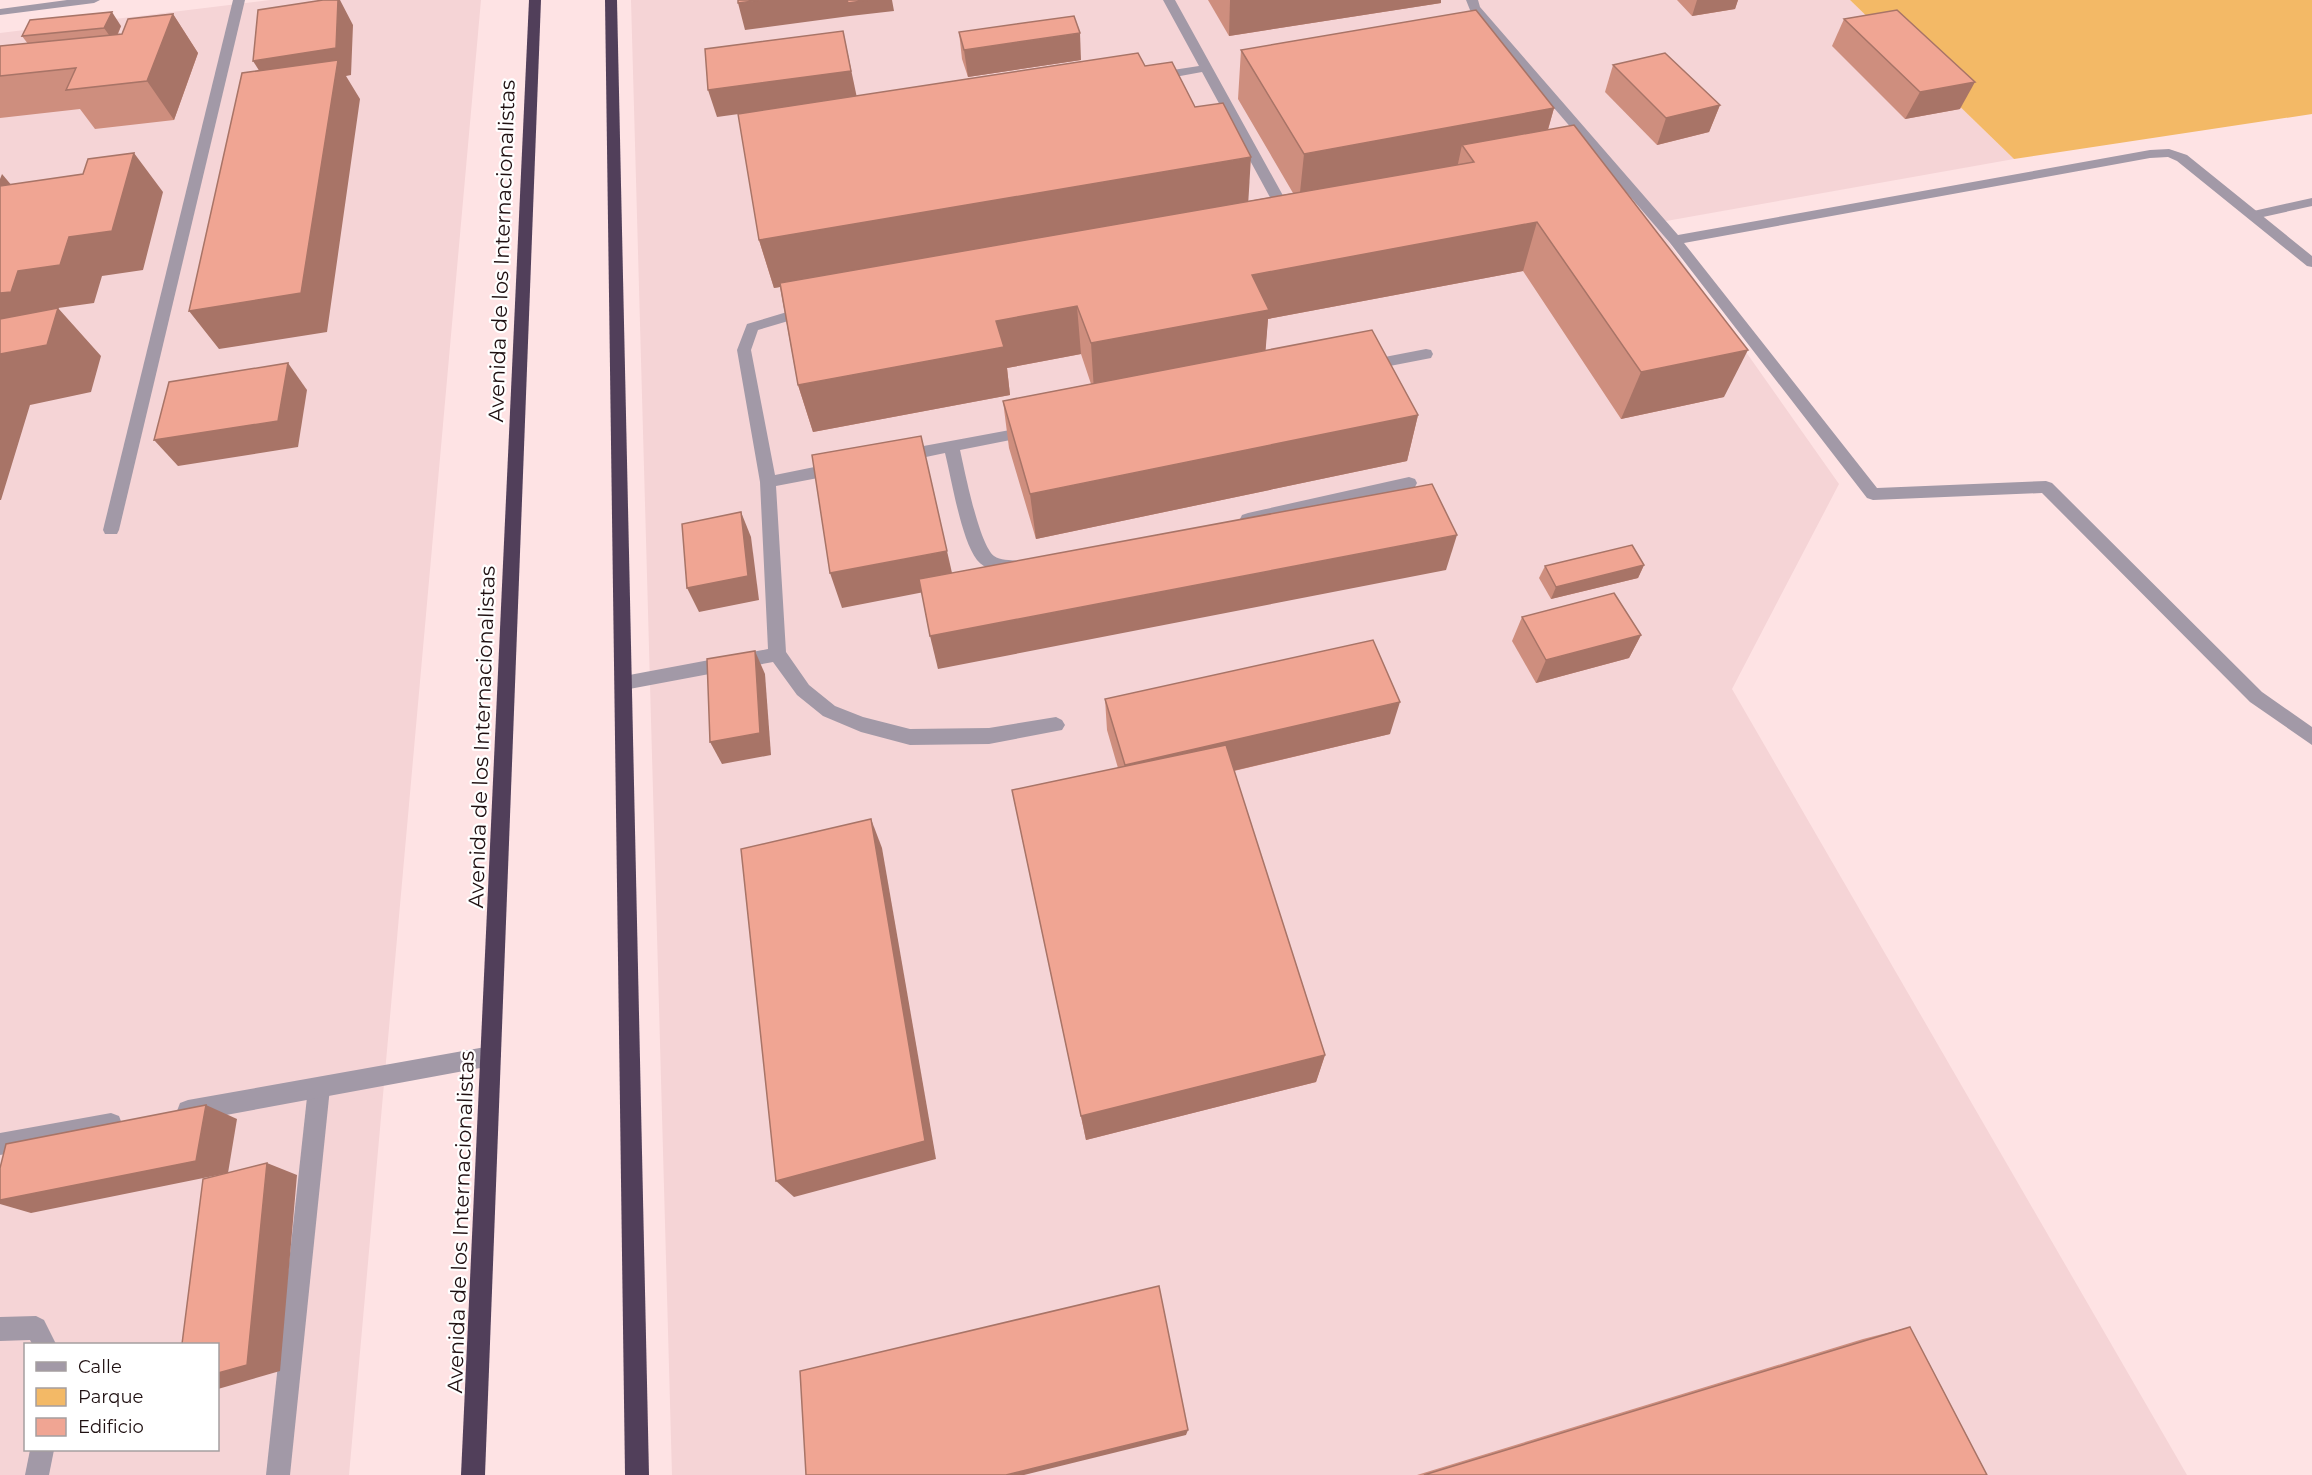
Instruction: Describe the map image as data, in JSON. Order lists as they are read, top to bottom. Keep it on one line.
{"streets":{"highway":["Avenida de los Internacionalistas"]},"legend":["Calle","Parque","Edificio"]}
